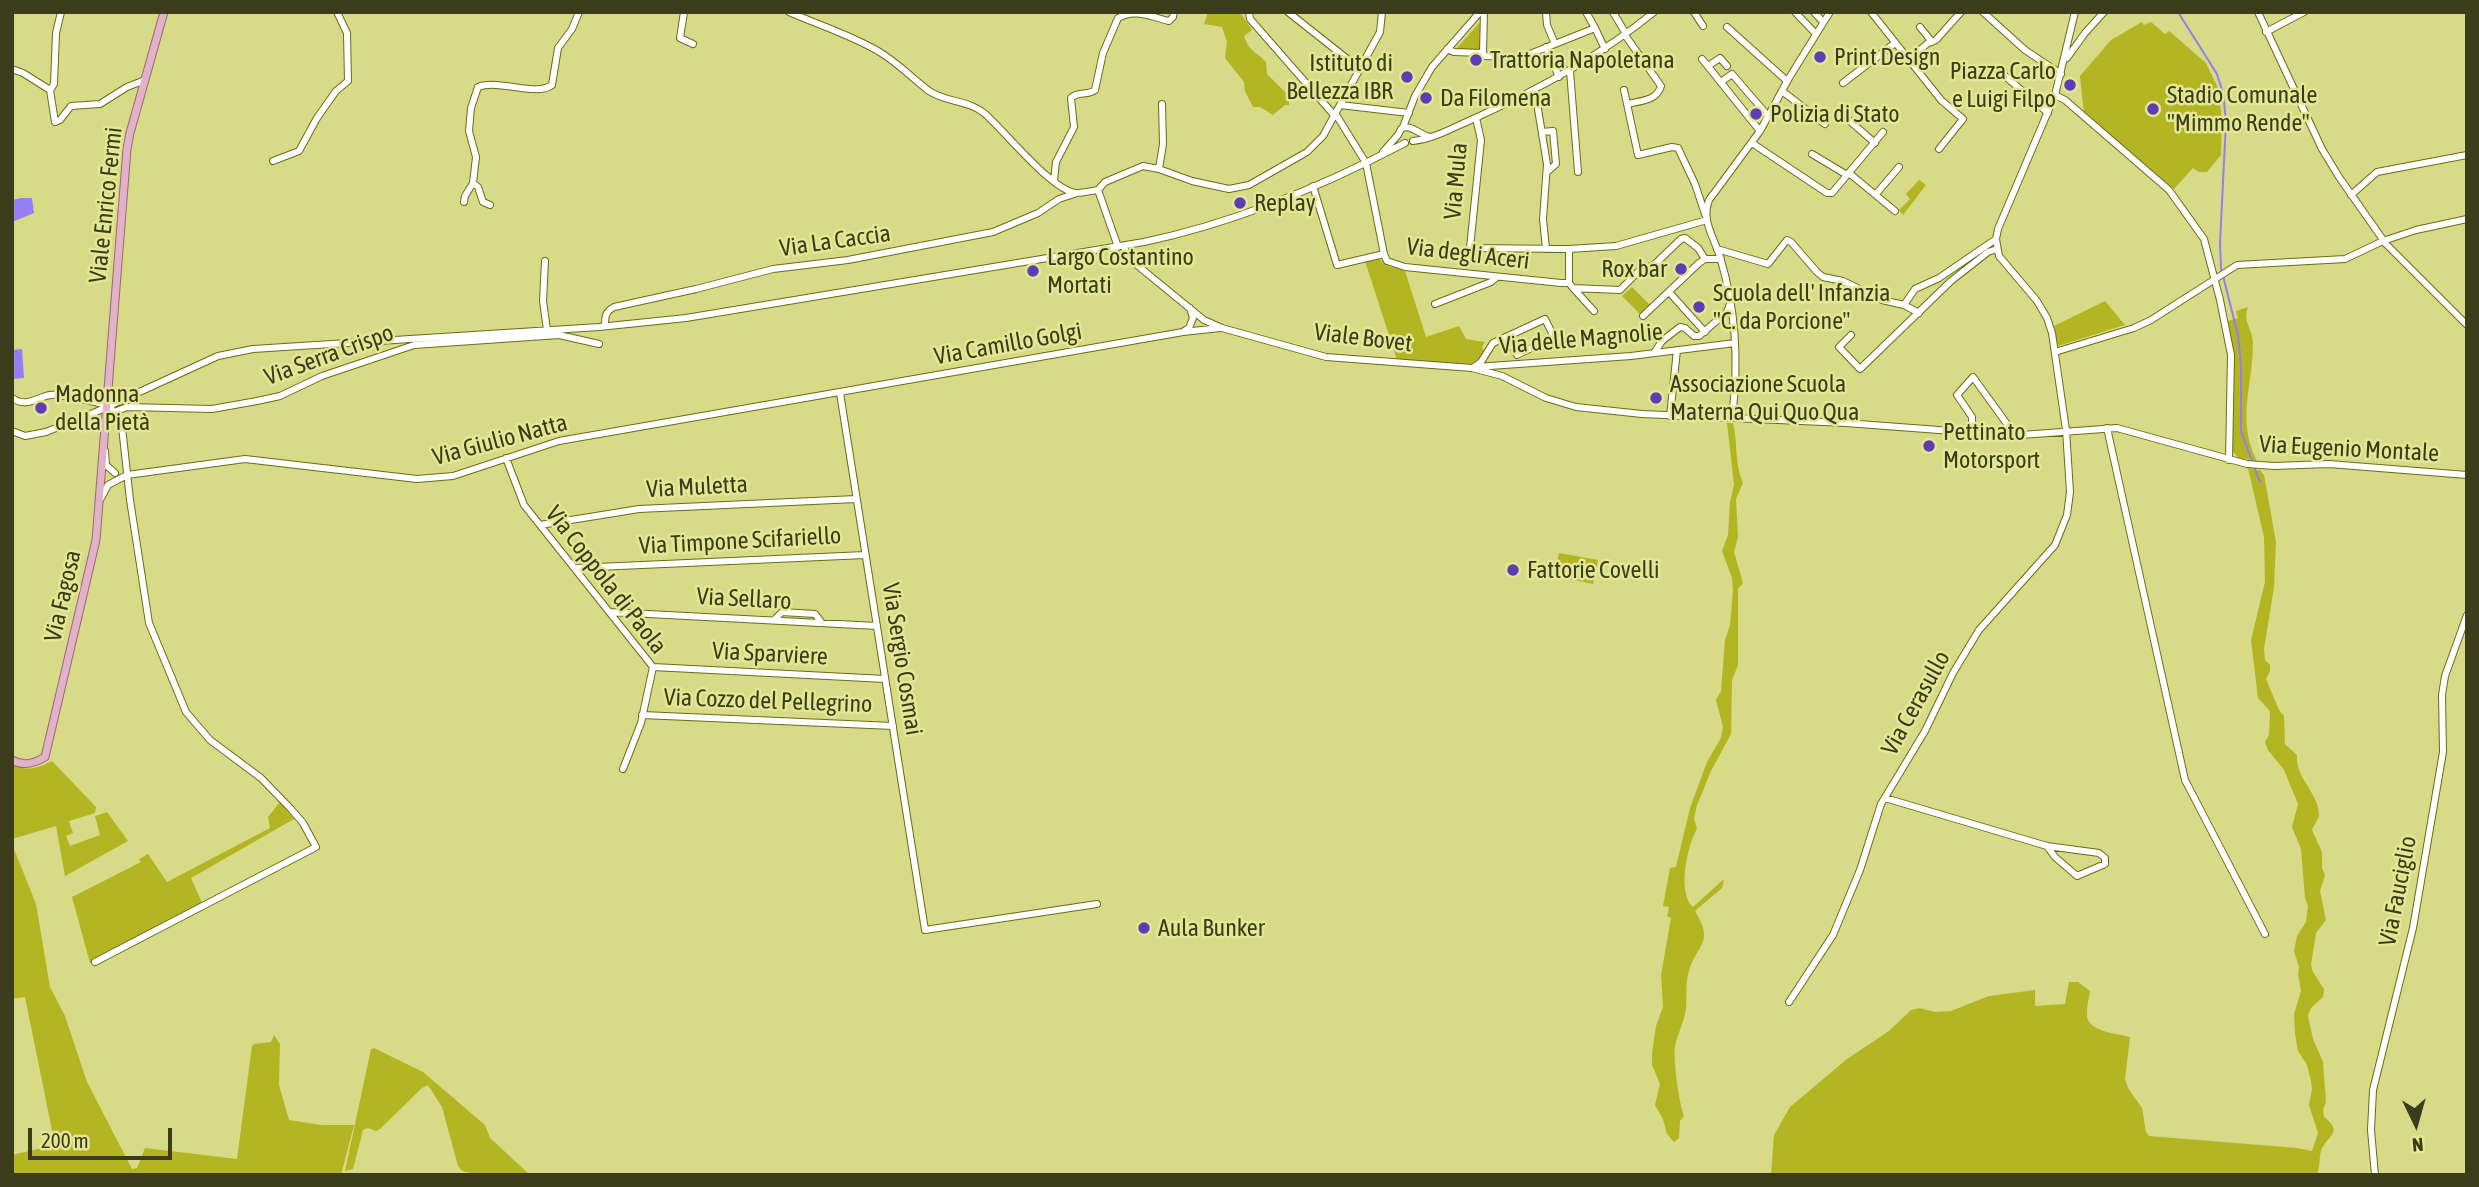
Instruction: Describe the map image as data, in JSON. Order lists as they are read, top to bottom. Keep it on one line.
{"streets":{"main road":["Viale Enrico Fermi","Via Fagosa"],"street":["Via Mula","Via La Caccia","Via degli Aceri","Viale Bovet","Via delle Magnolie","Via Camillo Golgi","Via Serra Crispo","Via Giulio Natta","Via Eugenio Montale","Via Muletta","Via Timpone Scifariello","Via Coppola di Paola","Via Sellaro","Via Sparviere","Via Sergio Cosmai","Via Cozzo del Pellegrino","Via Cerasullo","Via Fauciglio"]},"crossings":[["Viale Enrico Fermi","Via Fagosa"],["Viale Bovet","Via delle Magnolie"],["Viale Bovet","Via Camillo Golgi"],["Viale Bovet","Via Eugenio Montale"],["Via Camillo Golgi","Via Giulio Natta"],["Via Camillo Golgi","Via Sergio Cosmai"],["Via Giulio Natta","Via Coppola di Paola"],["Via Giulio Natta","Via Sergio Cosmai"],["Via Eugenio Montale","Via Cerasullo"],["Via Muletta","Via Coppola di Paola"],["Via Muletta","Via Sergio Cosmai"],["Via Timpone Scifariello","Via Coppola di Paola"],["Via Timpone Scifariello","Via Sergio Cosmai"],["Via Coppola di Paola","Via Sellaro"],["Via Coppola di Paola","Via Sparviere"],["Via Coppola di Paola","Via Cozzo del Pellegrino"],["Via Sellaro","Via Sergio Cosmai"],["Via Sparviere","Via Sergio Cosmai"],["Via Sergio Cosmai","Via Cozzo del Pellegrino"]],"places":["Print Design","Trattoria Napoletana","Istituto di Bellezza IBR","Piazza Carlo e Luigi Filpo","Da Filomena","Stadio Comunale \"Mimmo Rende\"","Polizia di Stato","Replay","Rox bar","Largo Costantino Mortati","Scuola dell' Infanzia \"C. da Porcione\"","Associazione Scuola Materna Qui Quo Qua","Madonna della Pietà","Pettinato Motorsport","Fattorie Covelli","Aula Bunker"],"scale_bar":"200 m","north":"bottom"}
